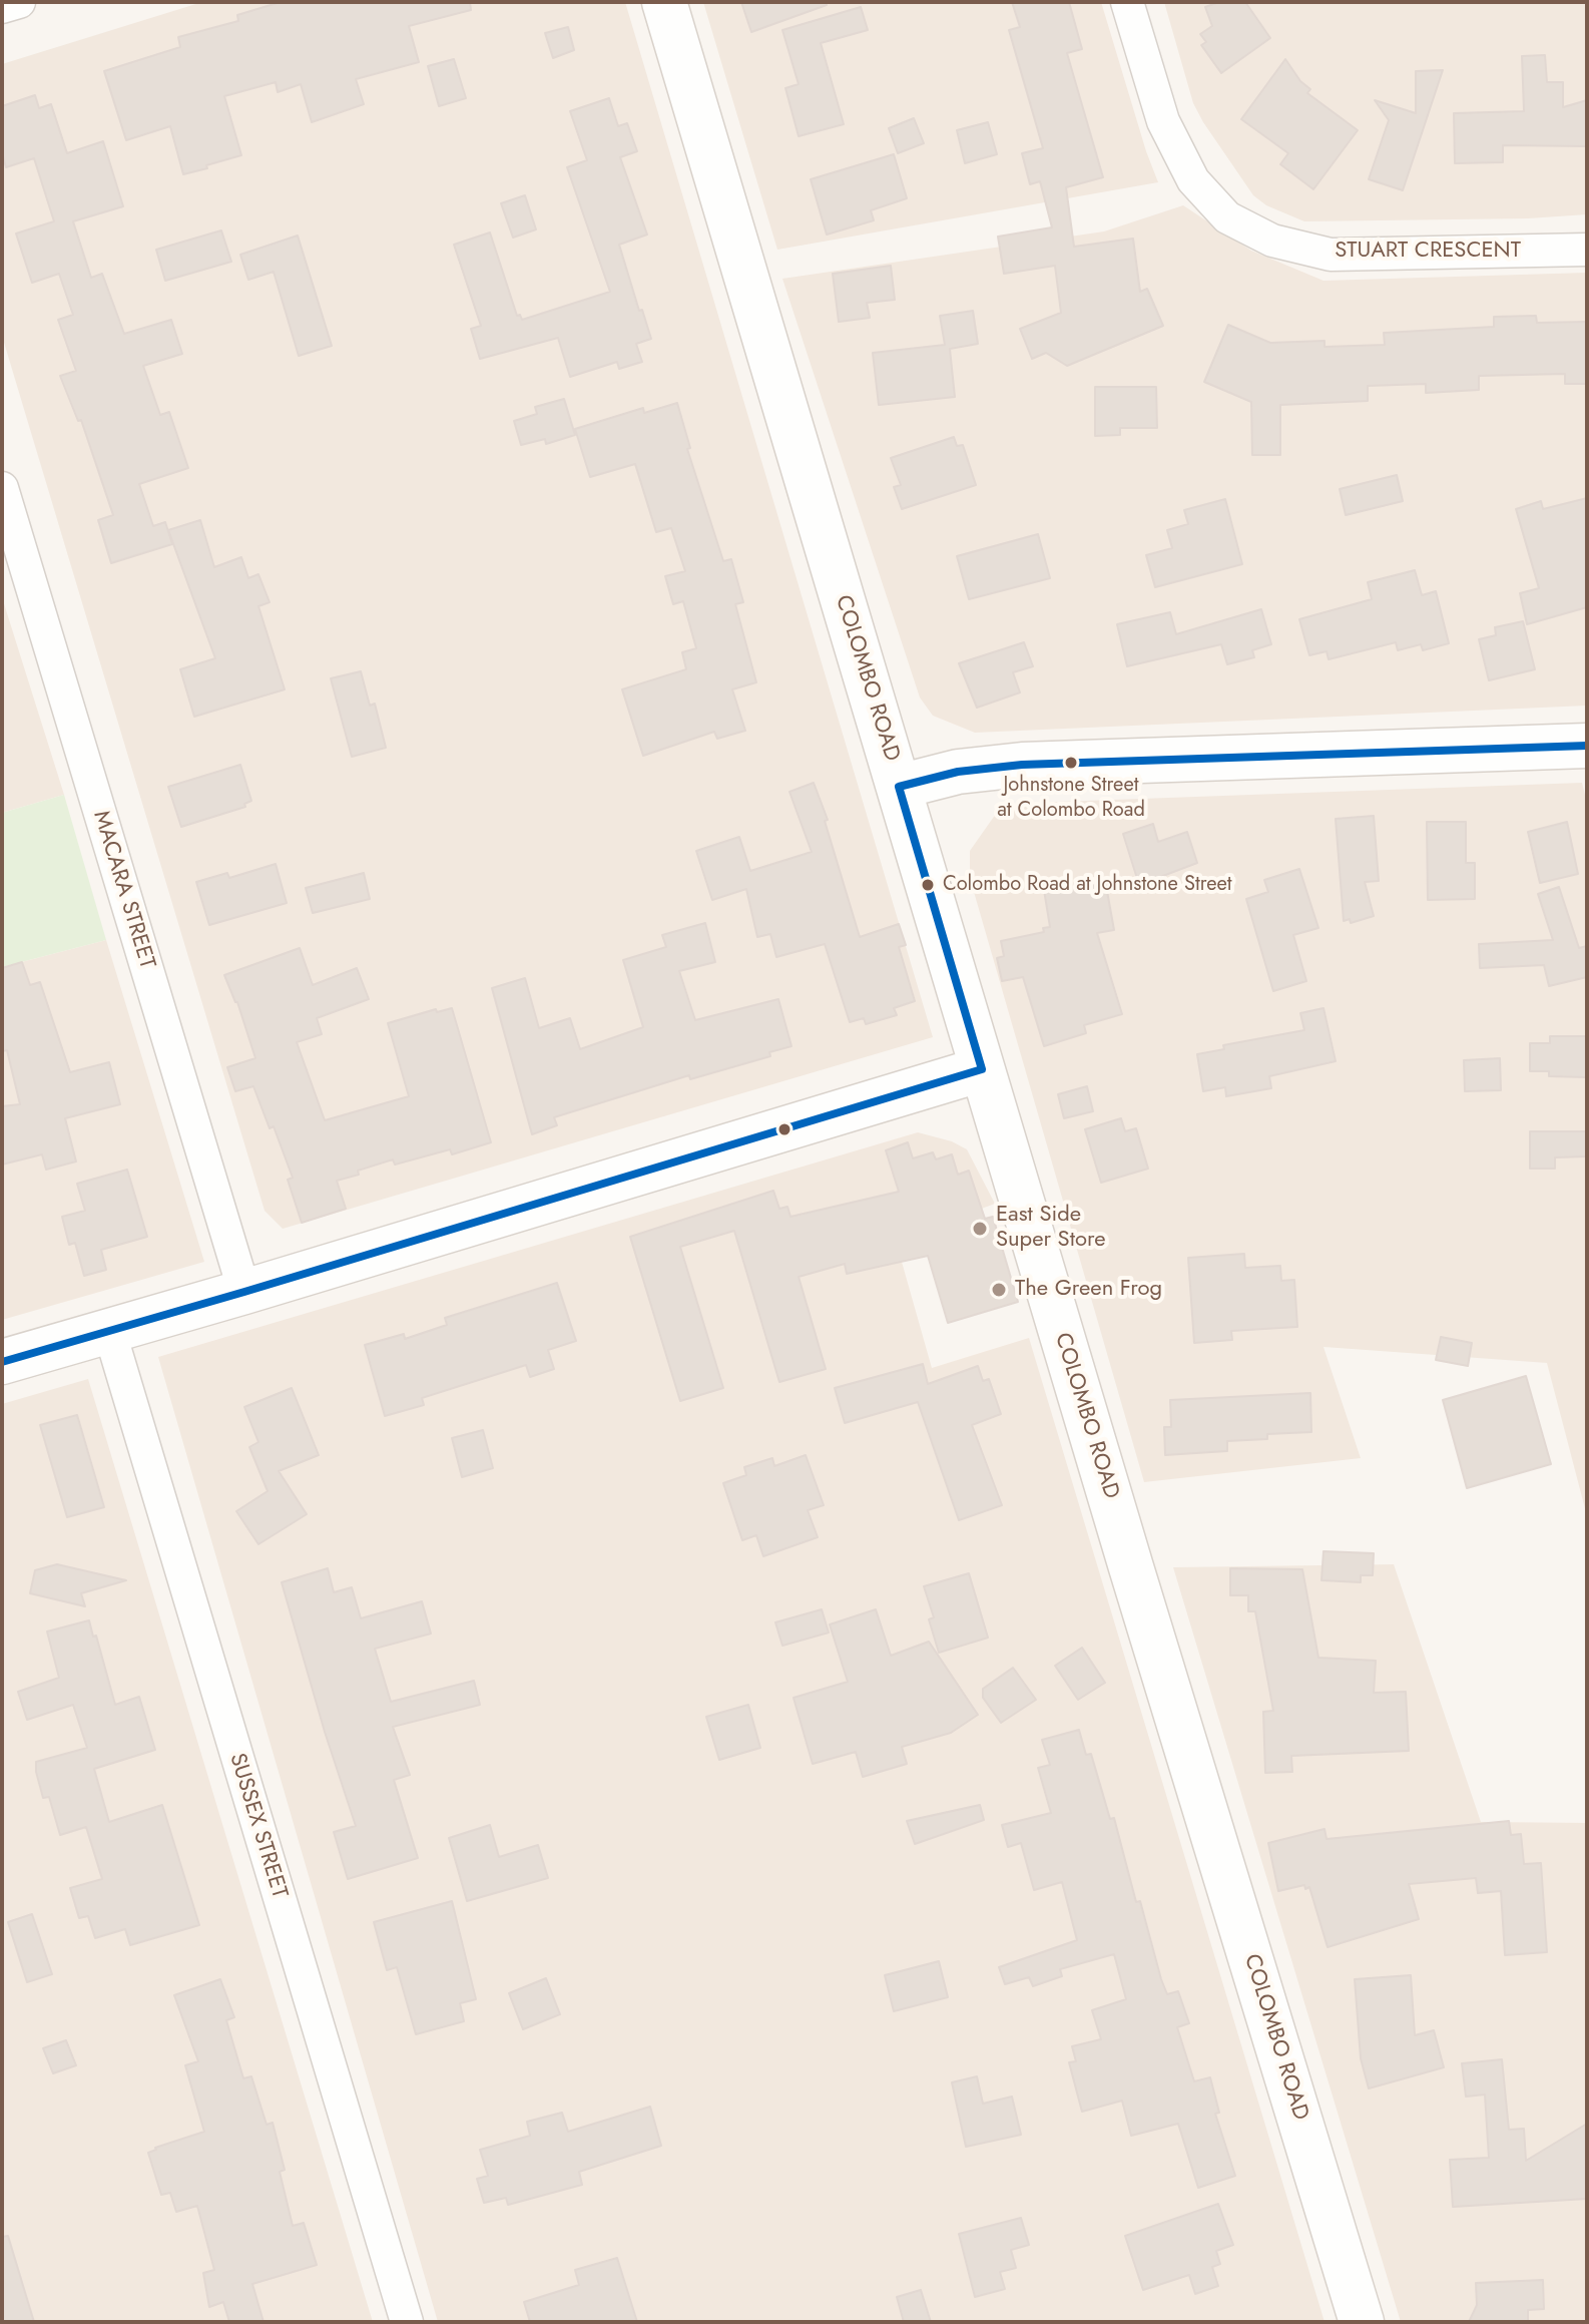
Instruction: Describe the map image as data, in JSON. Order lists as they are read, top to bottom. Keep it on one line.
{"streets":{"street":["STUART CRESCENT","COLOMBO ROAD","MACARA STREET","SUSSEX STREET"]},"places":["Johnstone Street at Colombo Road","Colombo Road at Johnstone Street","East Side Super Store","The Green Frog"]}
